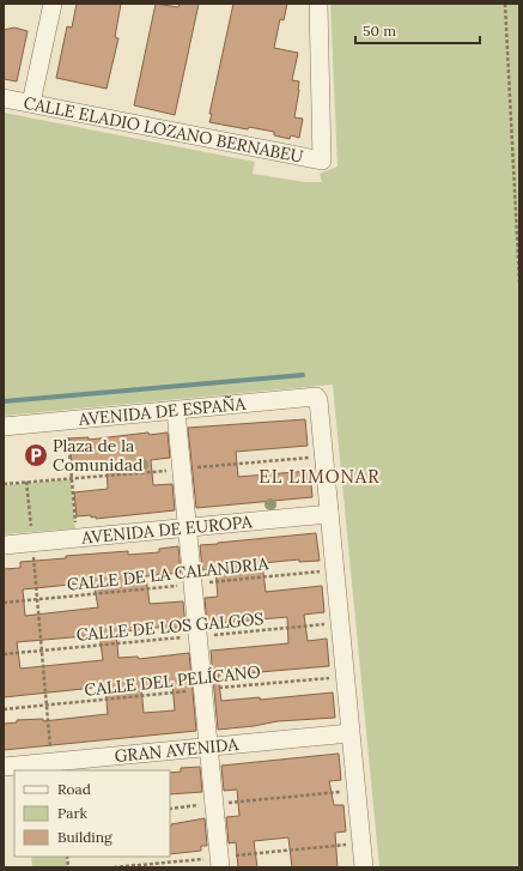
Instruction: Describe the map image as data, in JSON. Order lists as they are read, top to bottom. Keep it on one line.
{"streets":{"street":["CALLE ELADIO LOZANO BERNABEU","AVENIDA DE ESPAÑA","AVENIDA DE EUROPA","GRAN AVENIDA"],"path":["CALLE DE LA CALANDRIA","CALLE DE LOS GALGOS","CALLE DEL PELÍCANO"]},"crossings":[["AVENIDA DE ESPAÑA","AVENIDA DE EUROPA"]],"districts":["EL LIMONAR"],"places":{"parking":["Plaza de la Comunidad"]},"legend":["Road","Park","Building"],"scale_bar":"50 m"}
